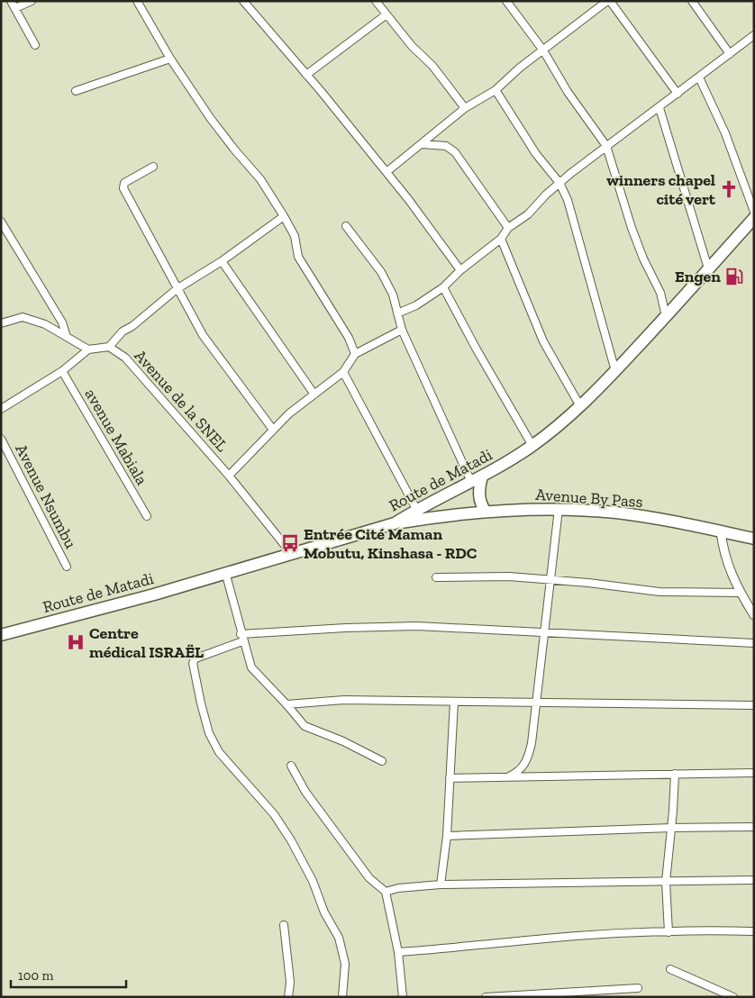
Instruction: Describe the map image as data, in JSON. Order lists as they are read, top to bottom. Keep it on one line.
{"streets":{"highway":["Route de Matadi","Avenue By Pass"],"street":["Avenue de la SNEL","avenue Mabiala","Avenue Nsumbu"]},"crossings":[["Avenue de la SNEL","Route de Matadi"],["Route de Matadi","Avenue By Pass"]],"places":{"church":["winners chapel cité vert"],"fuel station":["Engen"],"bus stop":["Entrée Cité Maman Mobutu, Kinshasa - RDC"],"hospital":["Centre médical ISRAËL"]},"scale_bar":"100 m"}
